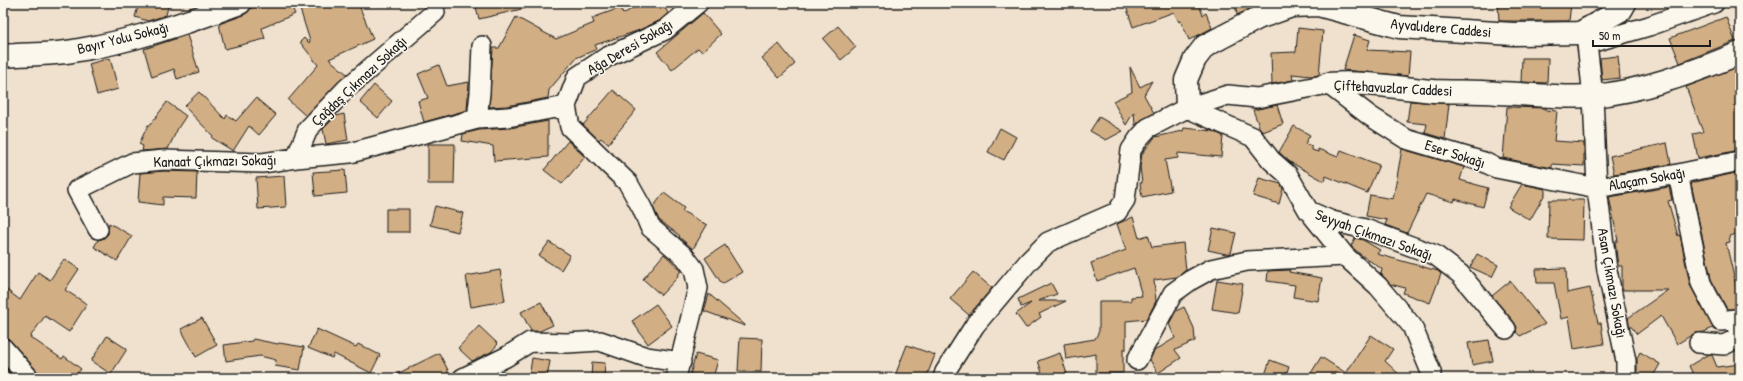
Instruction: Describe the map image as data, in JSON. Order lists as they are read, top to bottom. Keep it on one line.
{"streets":{"street":["Ayvalıdere Caddesi","Bayır Yolu Sokağı","Ağa Deresi Sokağı","Çağdaş Çıkmazı Sokağı","Çiftehavuzlar Caddesi","Eser Sokağı","Kanaat Çıkmazı Sokağı","Alaçam Sokağı","Seyyah Çıkmazı Sokağı","Asan Çıkmazı Sokağı"]},"crossings":[["Ayvalıdere Caddesi","Çiftehavuzlar Caddesi"],["Ayvalıdere Caddesi","Alaçam Sokağı"],["Ağa Deresi Sokağı","Kanaat Çıkmazı Sokağı"],["Çağdaş Çıkmazı Sokağı","Kanaat Çıkmazı Sokağı"],["Çiftehavuzlar Caddesi","Eser Sokağı"],["Çiftehavuzlar Caddesi","Alaçam Sokağı"],["Eser Sokağı","Alaçam Sokağı"],["Eser Sokağı","Asan Çıkmazı Sokağı"],["Alaçam Sokağı","Asan Çıkmazı Sokağı"]],"scale_bar":"50 m"}
